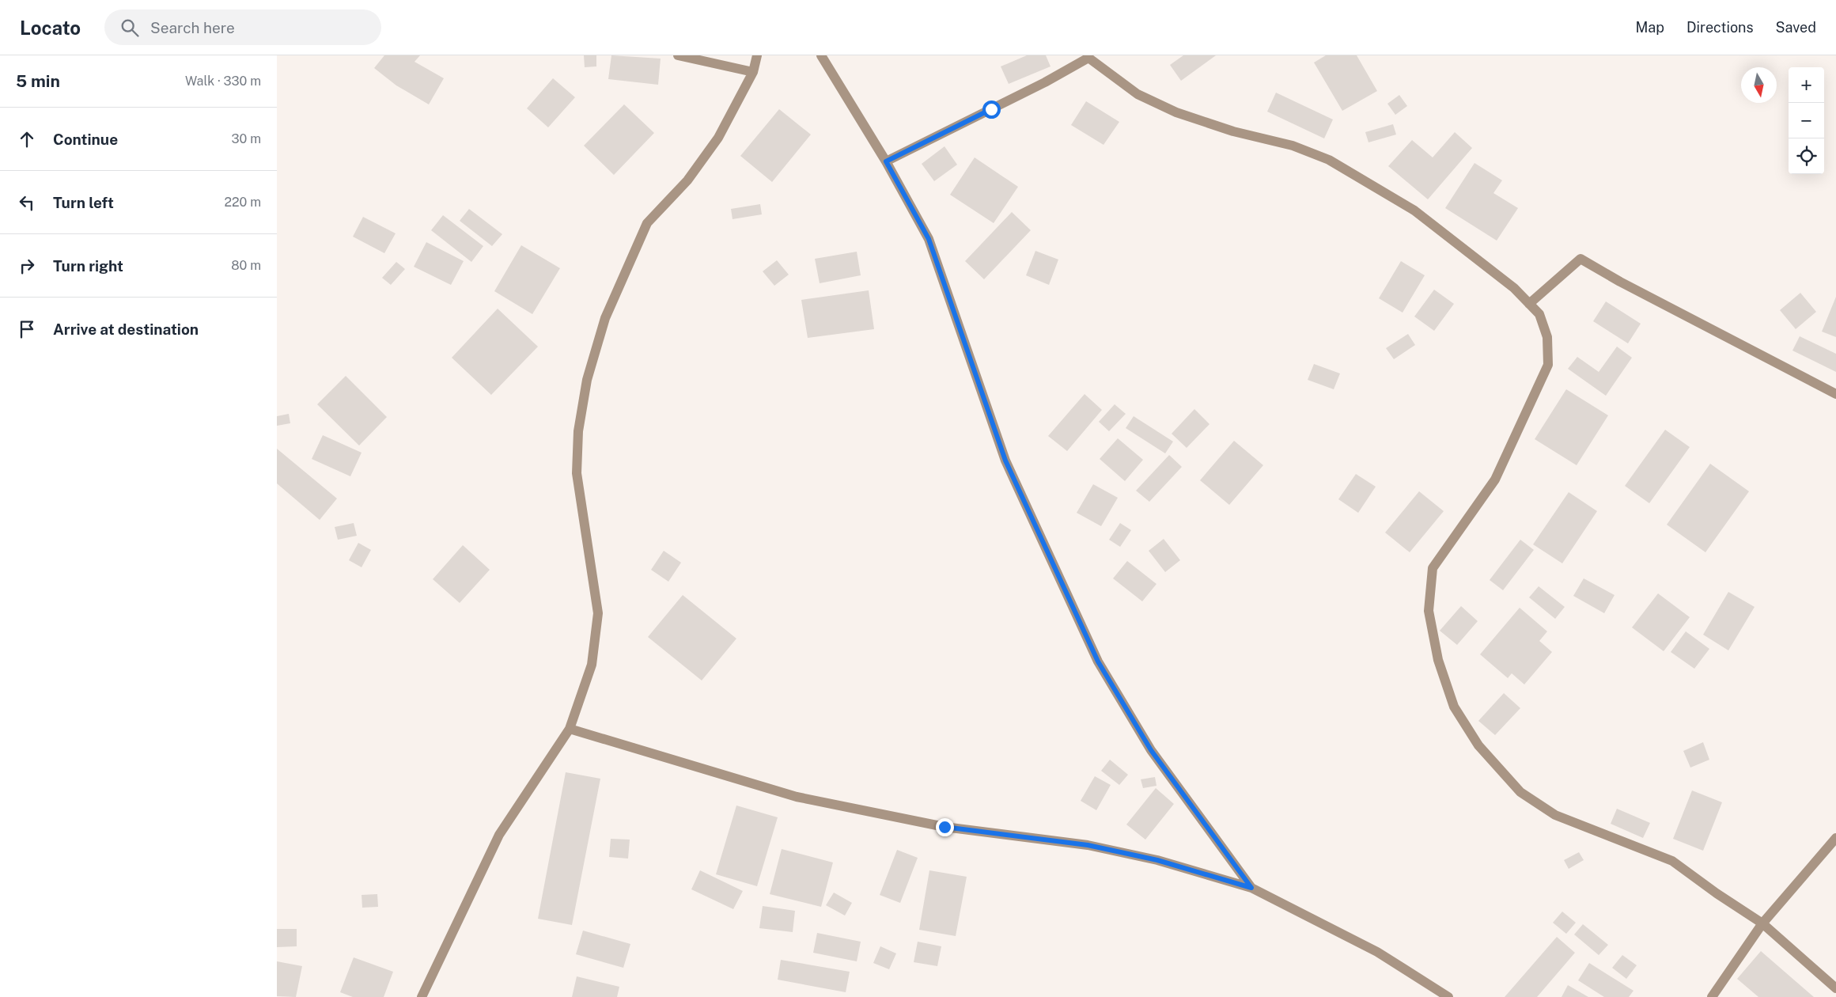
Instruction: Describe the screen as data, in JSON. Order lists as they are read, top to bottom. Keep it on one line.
{"north":"bottom","page":{"header":"Locato","search":"Search here","nav":["Map","Directions","Saved"],"heading":["5 min","Walk · 330 m"],"map_buttons":["+","−"],"list":[["Continue","30 m"],["Turn left","220 m"],["Turn right","80 m"],"Arrive at destination"]}}
